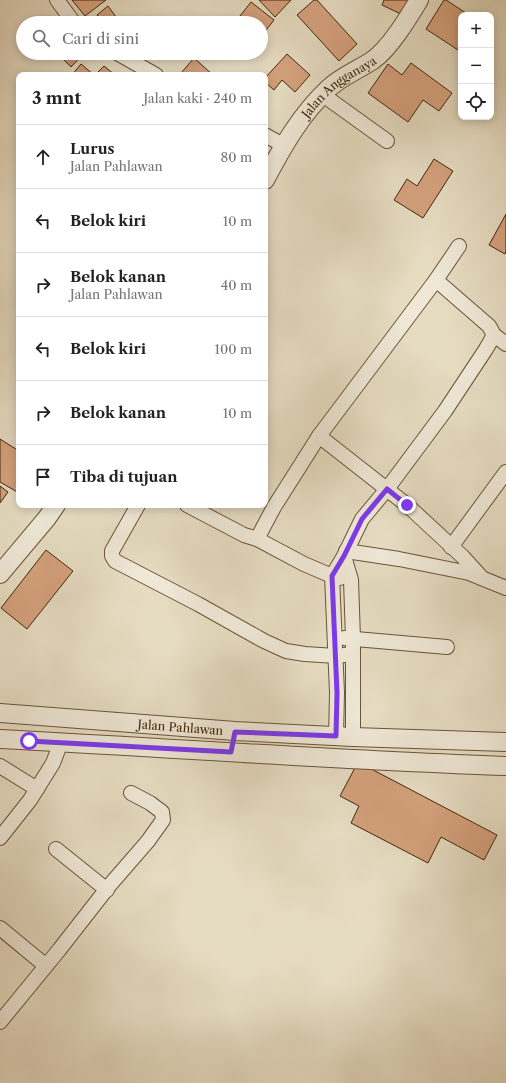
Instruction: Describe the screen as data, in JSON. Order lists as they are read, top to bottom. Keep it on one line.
{"streets":{"street":["Jalan Angganaya","Jalan Pahlawan"]},"page":{"map_buttons":["+","−"],"search":"Cari di sini","heading":["3 mnt","Jalan kaki · 240 m"],"list":[["Lurus","Jalan Pahlawan","80 m"],["Belok kiri","10 m"],["Belok kanan","Jalan Pahlawan","40 m"],["Belok kiri","100 m"],["Belok kanan","10 m"],"Tiba di tujuan"]}}
